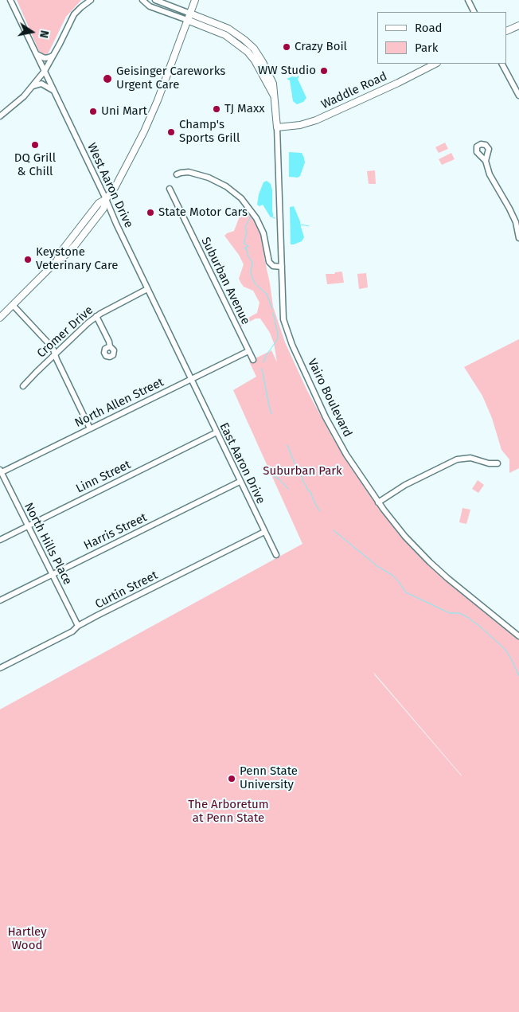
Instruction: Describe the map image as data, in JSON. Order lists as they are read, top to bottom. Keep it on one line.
{"streets":{"main road":["Waddle Road","Vairo Boulevard"],"street":["West Aaron Drive","Suburban Avenue","Cromer Drive","North Allen Street","East Aaron Drive","Linn Street","Harris Street","North Hills Place","Curtin Street"]},"crossings":[["Waddle Road","Vairo Boulevard"],["West Aaron Drive","Cromer Drive"],["West Aaron Drive","North Allen Street"],["West Aaron Drive","East Aaron Drive"],["Suburban Avenue","North Allen Street"],["North Allen Street","East Aaron Drive"],["North Allen Street","North Hills Place"],["East Aaron Drive","Linn Street"],["East Aaron Drive","Harris Street"],["East Aaron Drive","Curtin Street"],["Linn Street","North Hills Place"],["Harris Street","North Hills Place"],["North Hills Place","Curtin Street"]],"parks":["Suburban Park","The Arboretum at Penn State","Hartley Wood"],"places":["Crazy Boil","WW Studio","Geisinger Careworks Urgent Care","TJ Maxx","Uni Mart","Champ's Sports Grill","DQ Grill & Chill","State Motor Cars","Keystone Veterinary Care","Penn State University"],"legend":["Road","Park"],"north":"right"}
